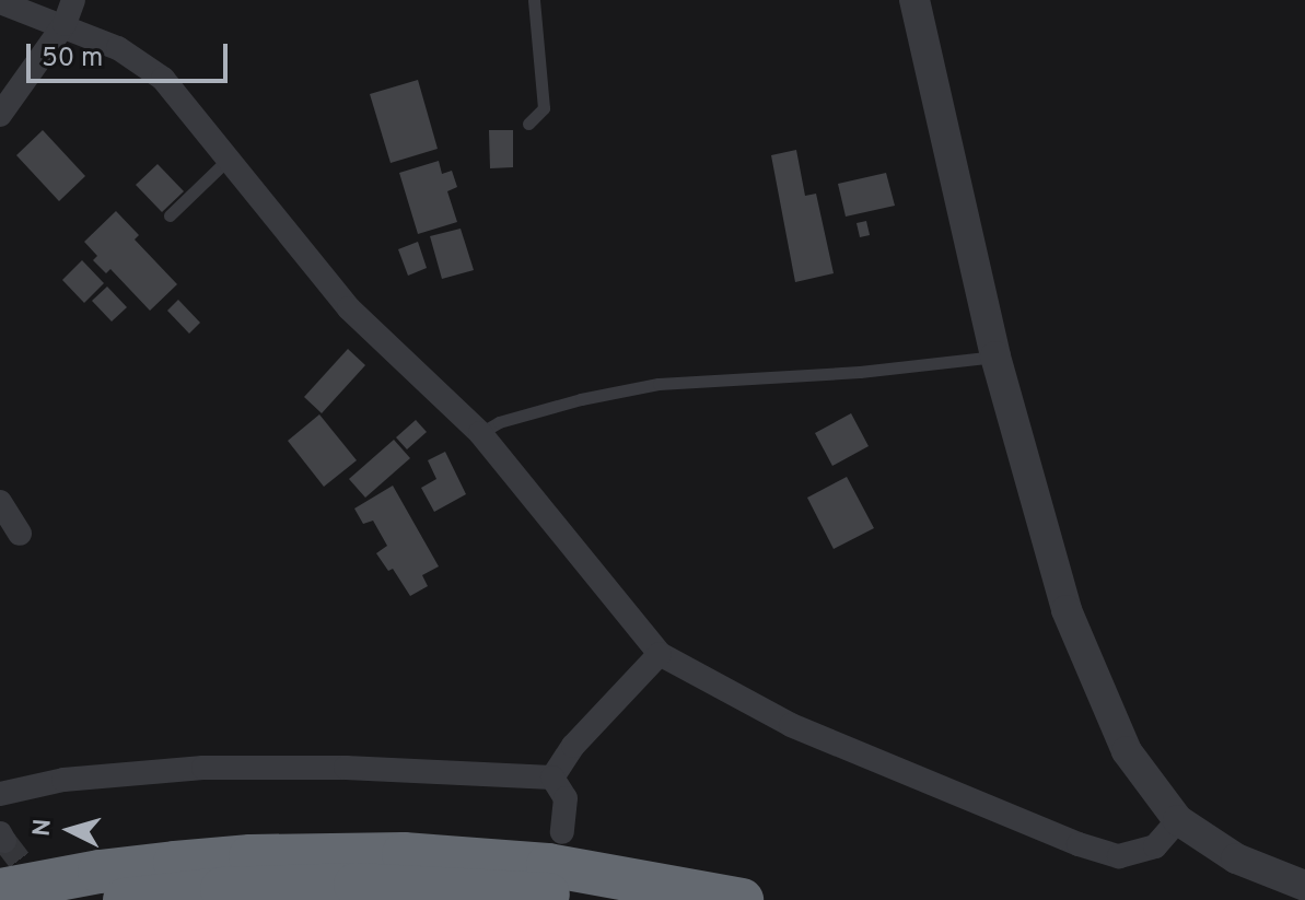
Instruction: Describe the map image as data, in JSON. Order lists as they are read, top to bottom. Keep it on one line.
{"scale_bar":"50 m","north":"left"}
